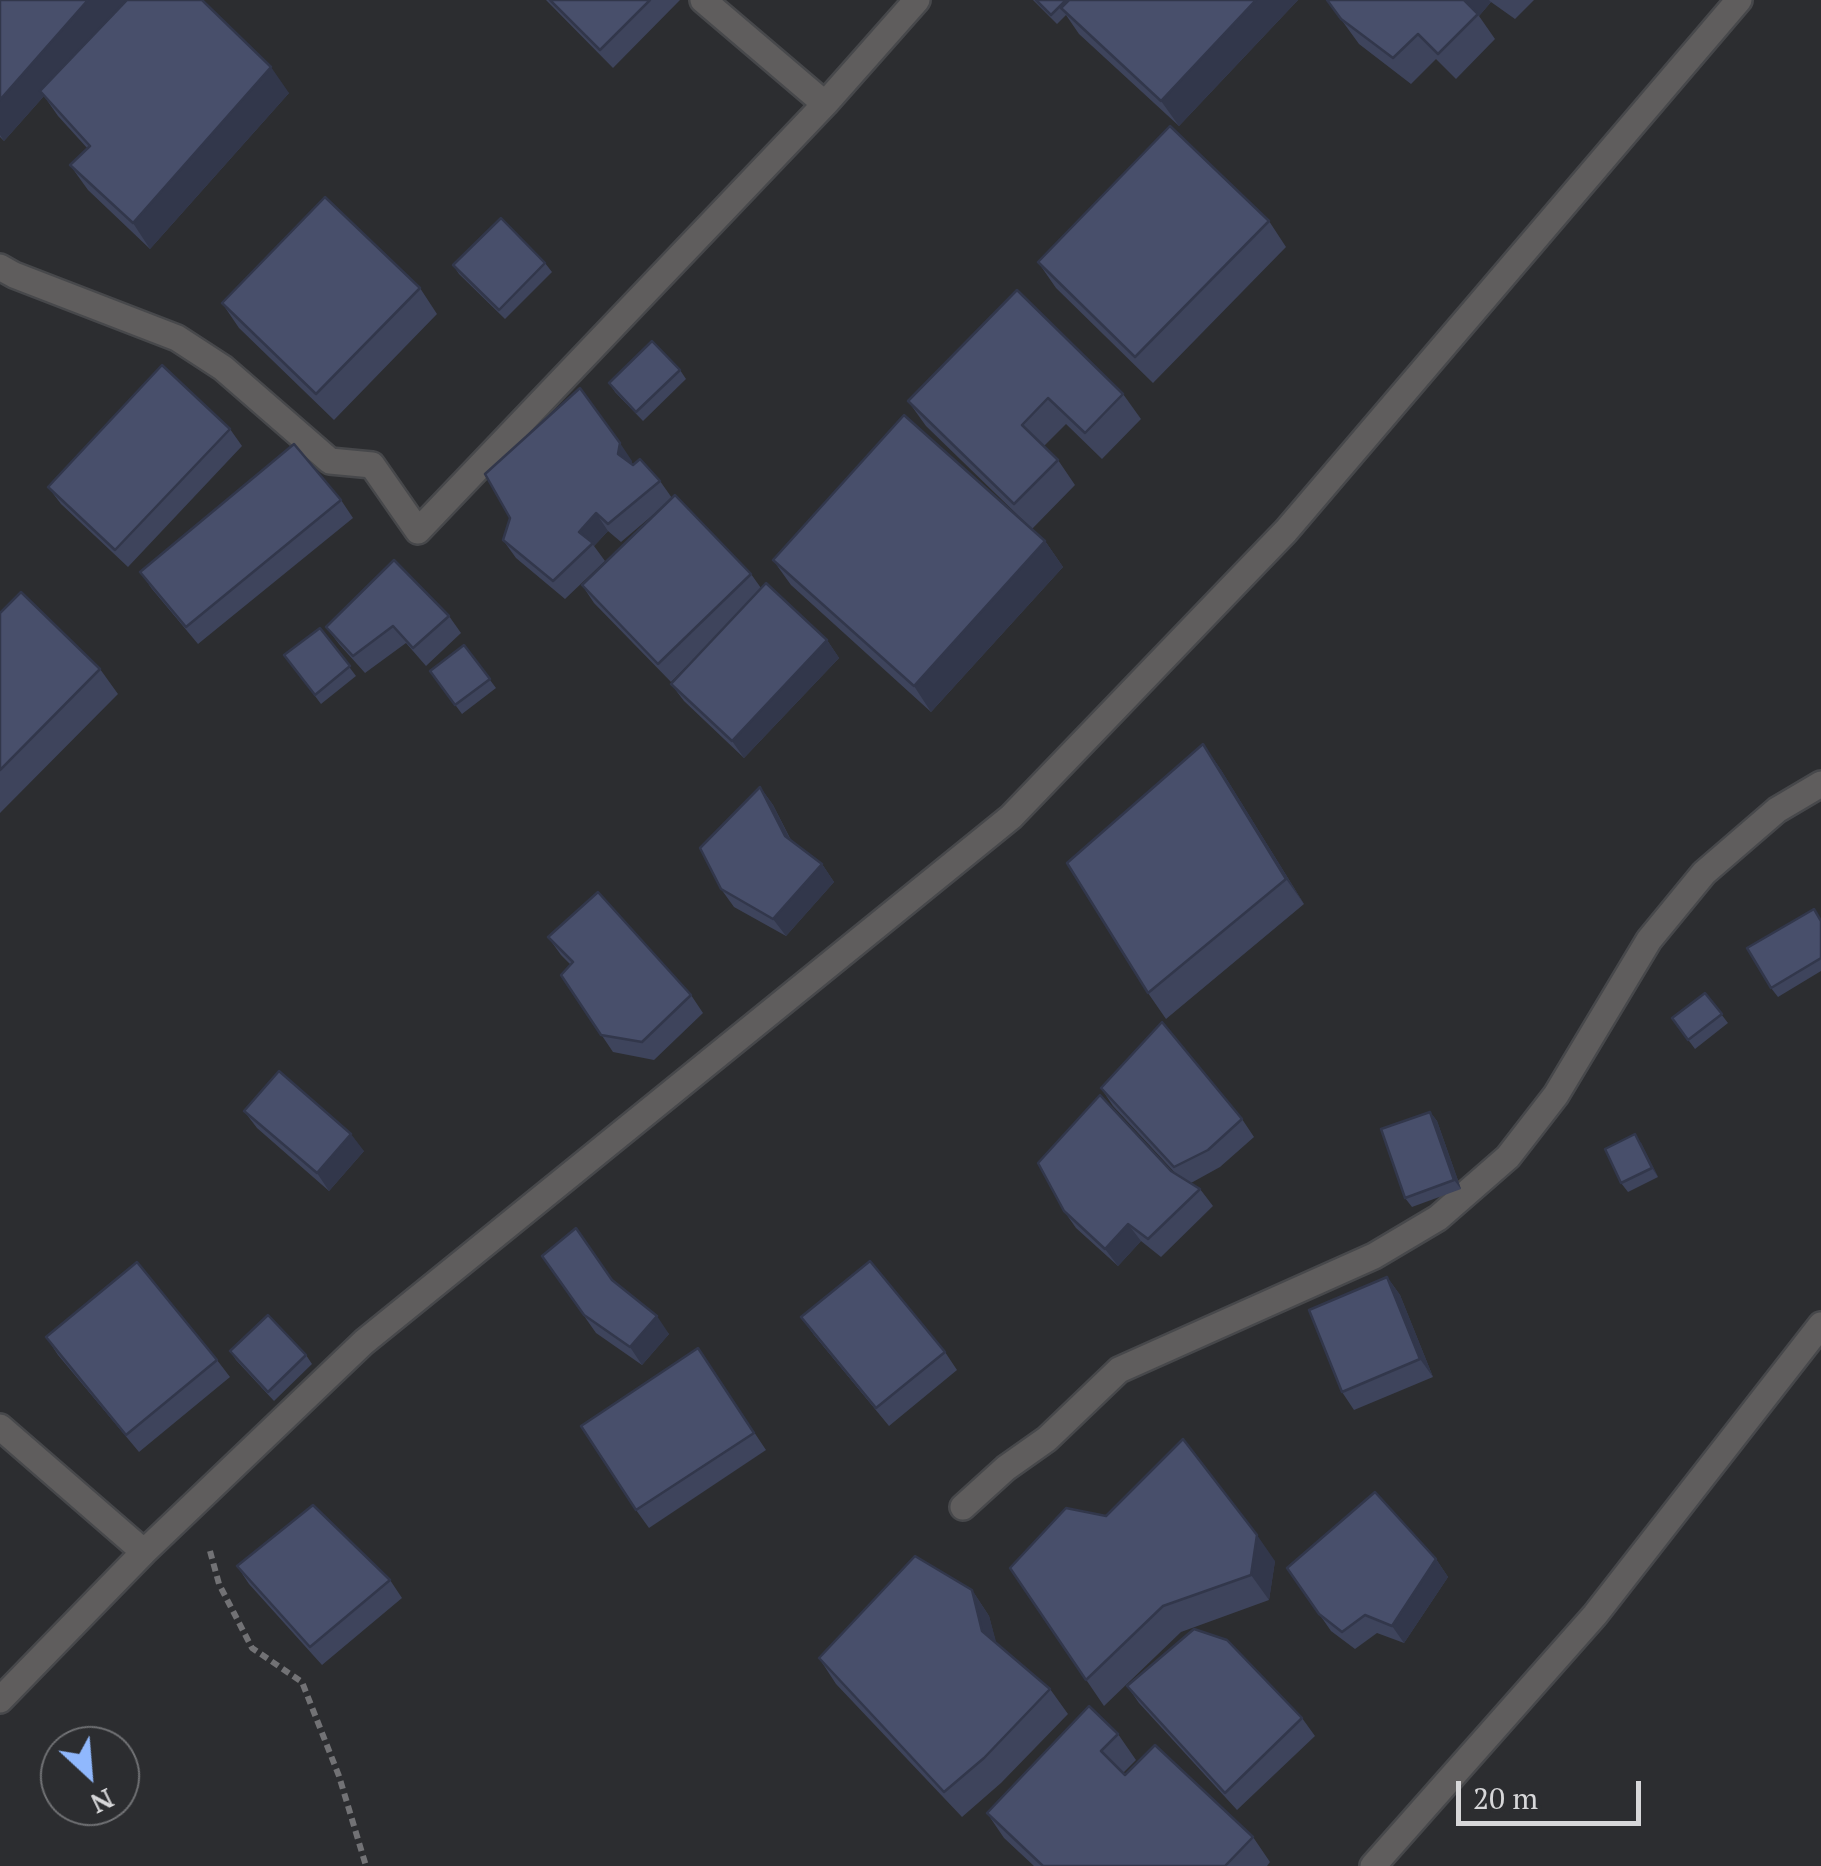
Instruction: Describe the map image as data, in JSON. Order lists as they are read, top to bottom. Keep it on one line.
{"scale_bar":"20 m","north":"bottom right"}
